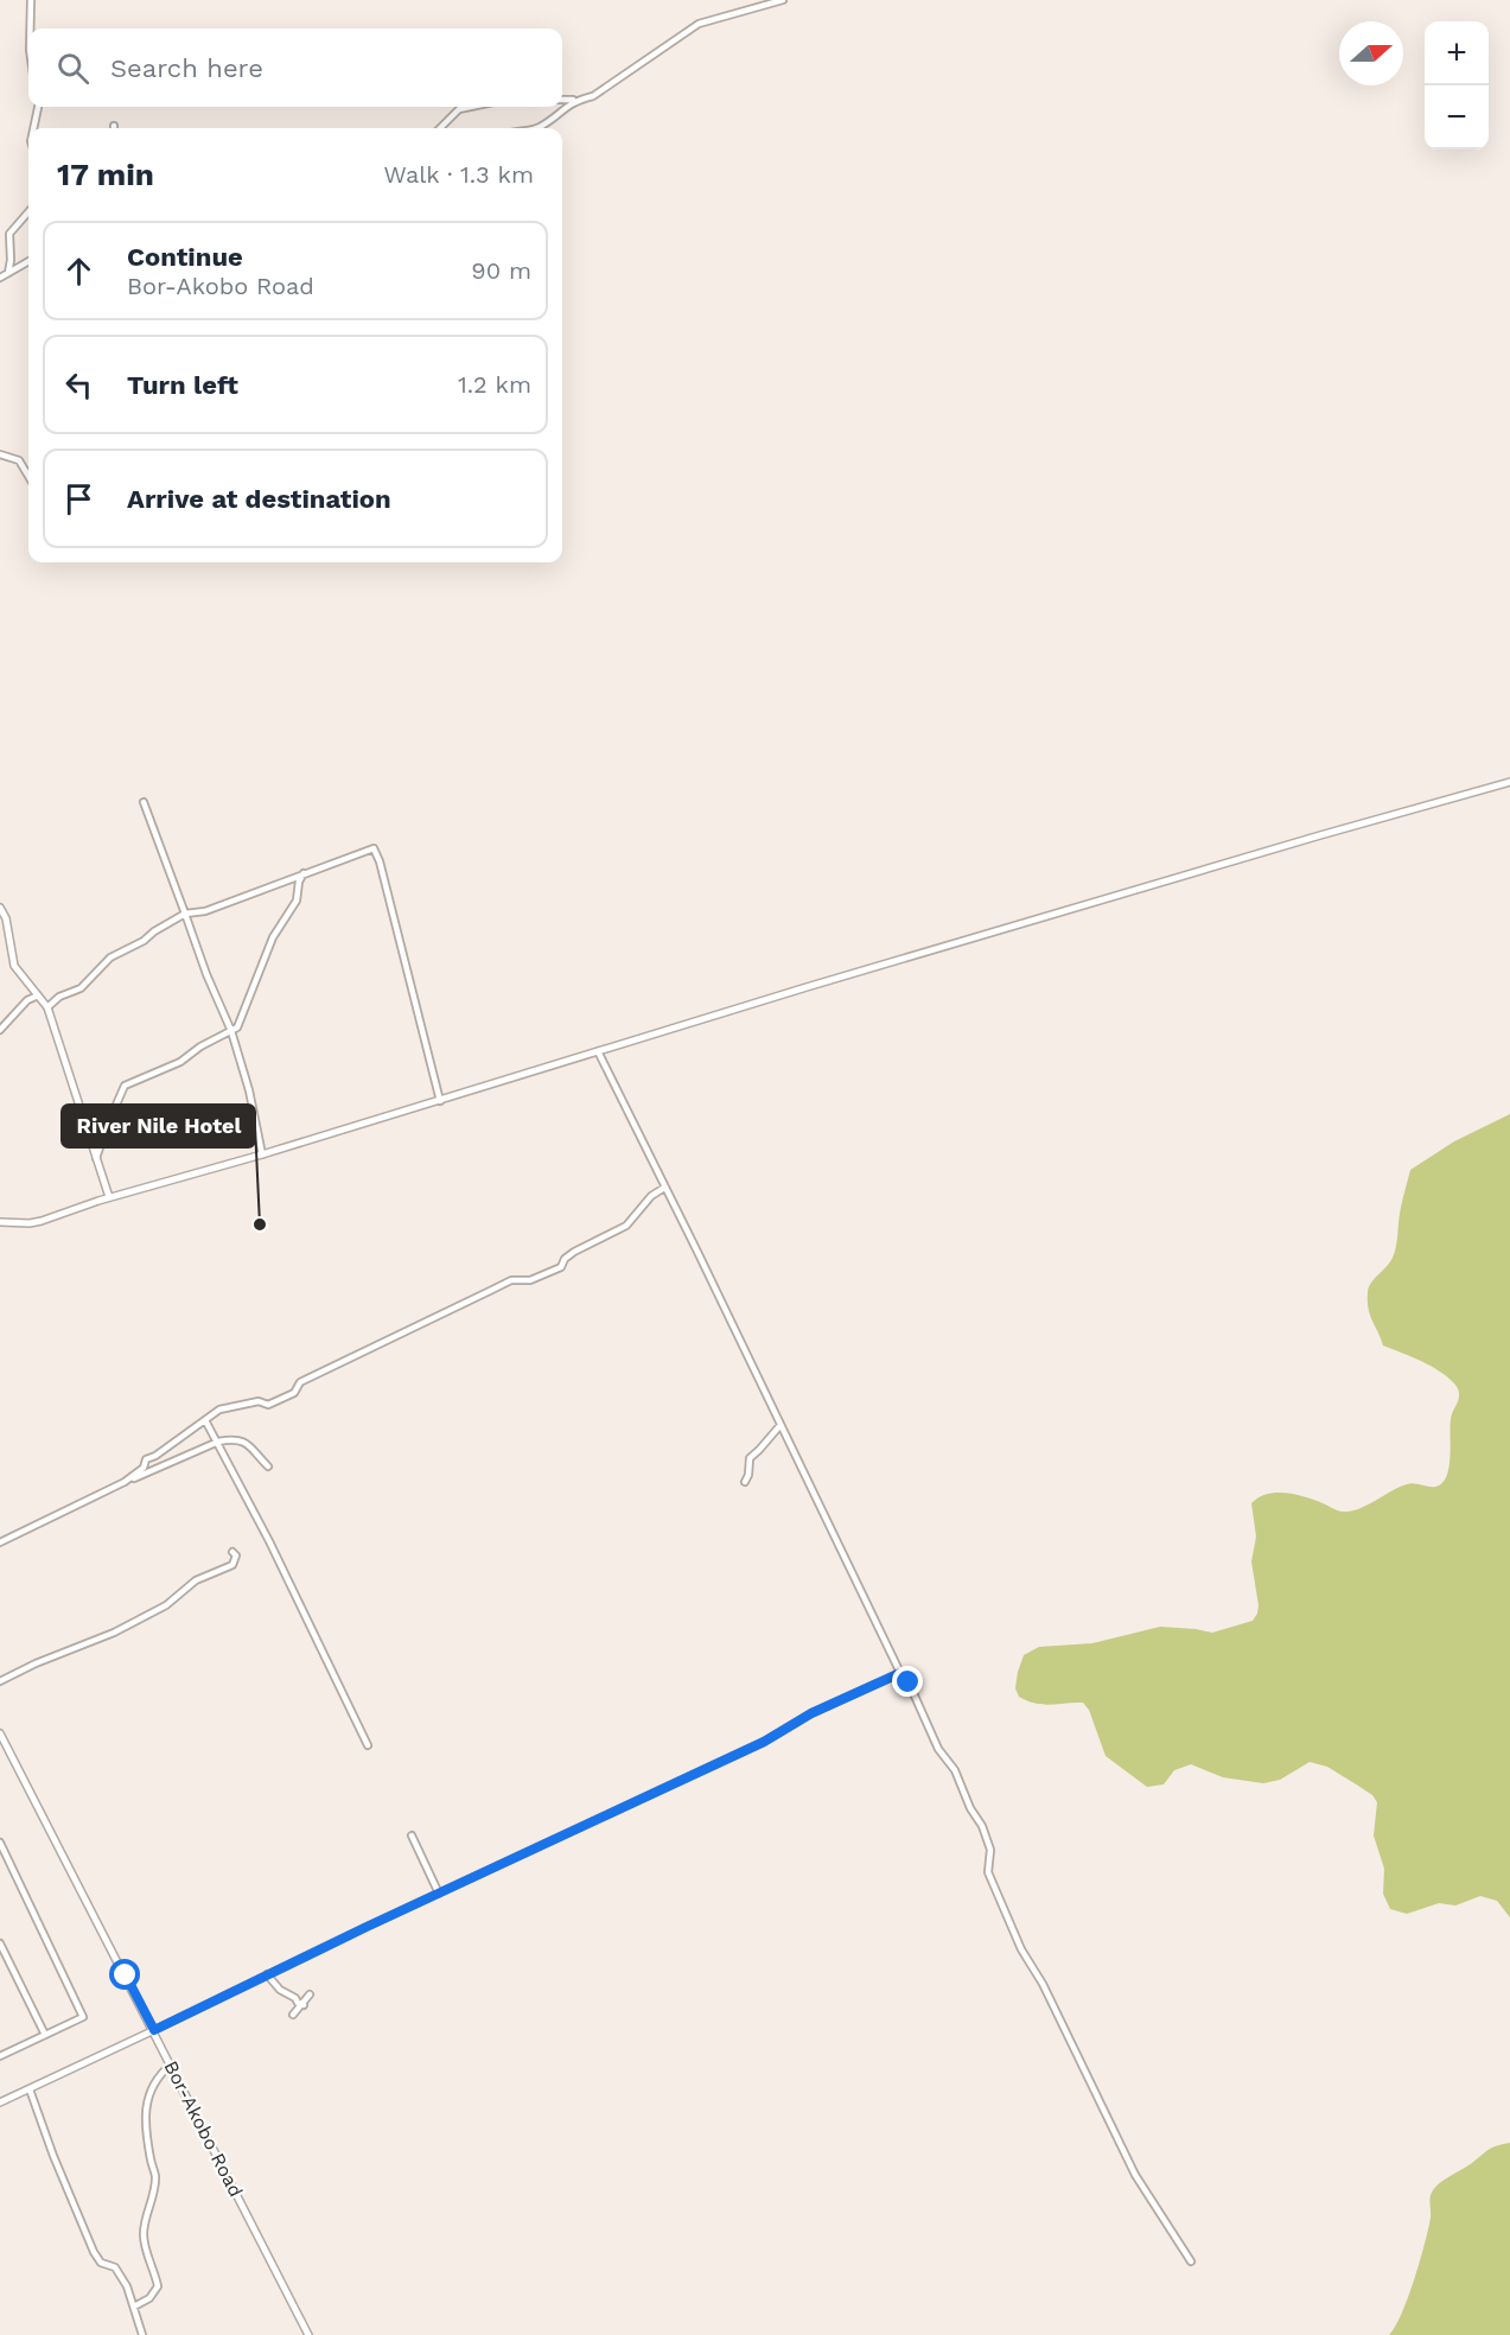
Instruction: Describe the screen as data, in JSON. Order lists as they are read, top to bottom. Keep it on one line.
{"streets":{"street":["Bor-Akobo Road"]},"places":["River Nile Hotel"],"north":"right","page":{"map_buttons":["+","−"],"search":"Search here","heading":["17 min","Walk · 1.3 km"],"list":[["Continue","Bor-Akobo Road","90 m"],["Turn left","1.2 km"],"Arrive at destination"]}}
